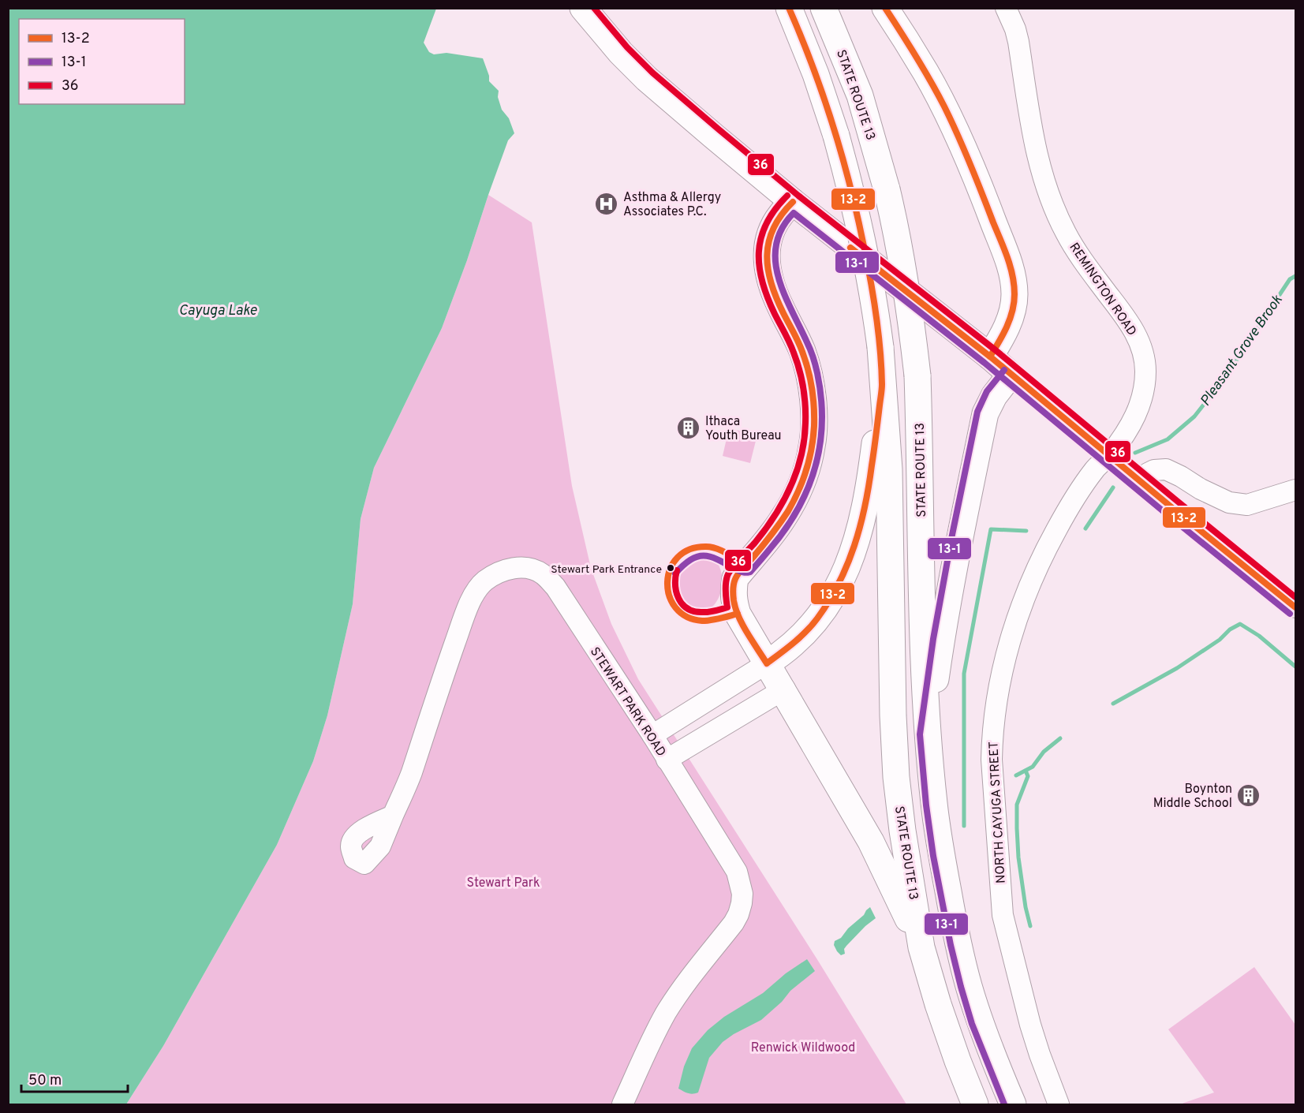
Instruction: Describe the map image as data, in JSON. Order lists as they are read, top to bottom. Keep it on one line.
{"streets":{"main road":["STATE ROUTE 13"],"street":["REMINGTON ROAD","STEWART PARK ROAD","NORTH CAYUGA STREET"]},"crossings":[["REMINGTON ROAD","NORTH CAYUGA STREET"]],"water":["Cayuga Lake","Pleasant Grove Brook"],"parks":["Stewart Park","Renwick Wildwood"],"places":{"hospital":["Asthma & Allergy Associates P.C."],"building":["Ithaca Youth Bureau","Boynton Middle School"],"other":["Stewart Park Entrance"]},"lines":["transit line 13-2","transit line 36","transit line 13-1"],"legend":["13-2","13-1","36"],"scale_bar":"50 m"}
